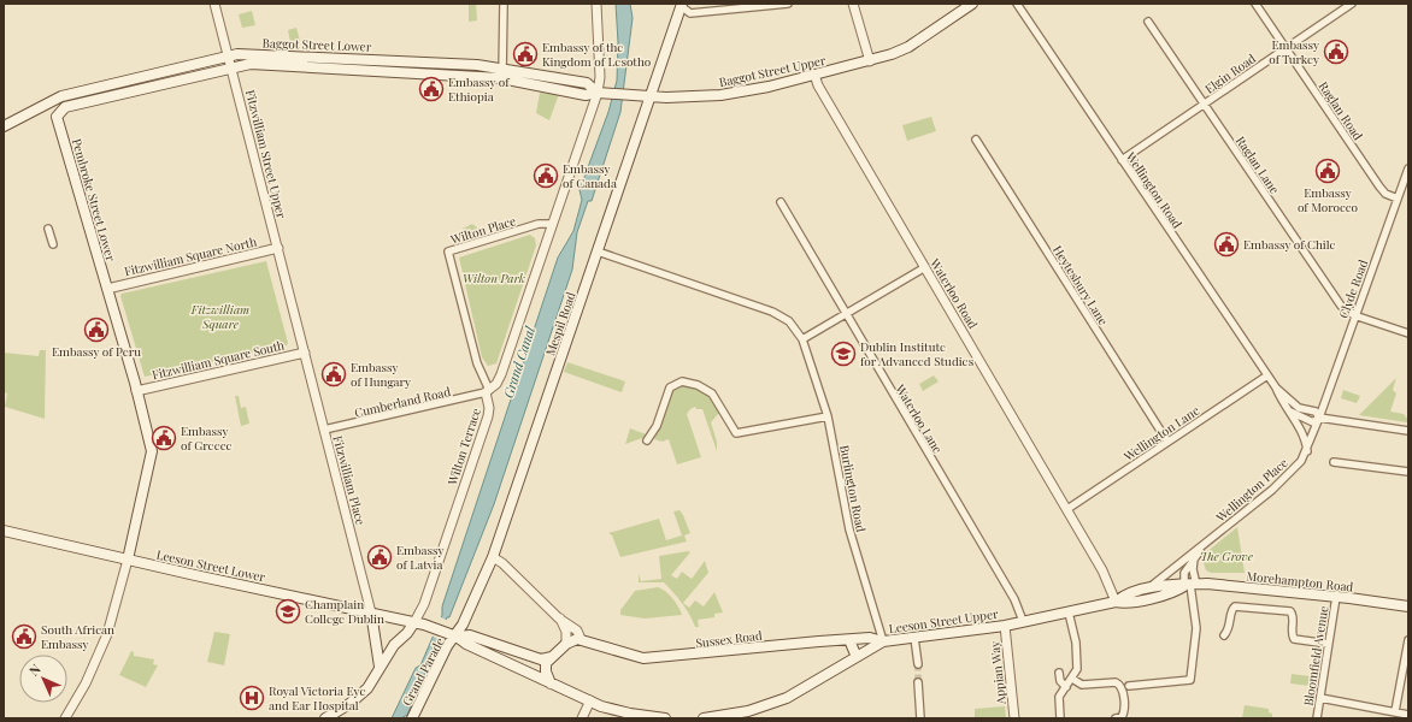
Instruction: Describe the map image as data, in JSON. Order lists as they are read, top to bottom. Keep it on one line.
{"streets":{"main road":["Baggot Street Lower","Baggot Street Upper","Pembroke Street Lower","Mespil Road","Leeson Street Lower","Morehampton Road","Leeson Street Upper","Sussex Road","Grand Parade"],"street":["Elgin Road","Raglan Road","Fitzwilliam Street Upper","Raglan Lane","Wellington Road","Wilton Place","Fitzwilliam Square North","Heytesbury Lane","Clyde Road","Waterloo Road","Fitzwilliam Square South","Cumberland Road","Waterloo Lane","Wellington Lane","Wilton Terrace","Fitzwilliam Place","Burlington Road","Wellington Place","Bloomfield Avenue","Appian Way"]},"crossings":[["Baggot Street Lower","Baggot Street Upper"],["Baggot Street Lower","Fitzwilliam Street Upper"],["Baggot Street Lower","Pembroke Street Lower"],["Baggot Street Lower","Mespil Road"],["Baggot Street Upper","Waterloo Road"],["Baggot Street Upper","Mespil Road"],["Elgin Road","Raglan Road"],["Elgin Road","Raglan Lane"],["Elgin Road","Wellington Road"],["Raglan Road","Clyde Road"],["Fitzwilliam Street Upper","Fitzwilliam Square North"],["Fitzwilliam Street Upper","Fitzwilliam Square South"],["Fitzwilliam Street Upper","Fitzwilliam Place"],["Raglan Lane","Clyde Road"],["Wellington Road","Clyde Road"],["Wellington Road","Wellington Lane"],["Wellington Road","Wellington Place"],["Pembroke Street Lower","Fitzwilliam Square North"],["Pembroke Street Lower","Fitzwilliam Square South"],["Pembroke Street Lower","Leeson Street Lower"],["Wilton Place","Cumberland Road"],["Wilton Place","Wilton Terrace"],["Heytesbury Lane","Wellington Lane"],["Clyde Road","Wellington Place"],["Waterloo Road","Wellington Lane"],["Waterloo Road","Leeson Street Upper"],["Mespil Road","Burlington Road"],["Mespil Road","Leeson Street Lower"],["Mespil Road","Grand Parade"],["Fitzwilliam Square South","Fitzwilliam Place"],["Cumberland Road","Wilton Terrace"],["Cumberland Road","Fitzwilliam Place"],["Waterloo Lane","Leeson Street Upper"],["Wilton Terrace","Leeson Street Lower"],["Fitzwilliam Place","Leeson Street Lower"],["Burlington Road","Leeson Street Upper"],["Burlington Road","Sussex Road"],["Wellington Place","Morehampton Road"],["Wellington Place","Leeson Street Upper"],["Leeson Street Lower","Grand Parade"],["Morehampton Road","Leeson Street Upper"],["Morehampton Road","Bloomfield Avenue"],["Leeson Street Upper","Sussex Road"],["Leeson Street Upper","Appian Way"]],"water":["Grand Canal"],"parks":["Wilton Park","Fitzwilliam Square","The Grove"],"places":{"public building":["Embassy of Turkey","Embassy of the Kingdom of Lesotho","Embassy of Ethiopia","Embassy of Morocco","Embassy of Canada","Embassy of Chile","Embassy of Peru","Embassy of Hungary","Embassy of Greece","Embassy of Latvia","South African Embassy"],"school or university":["Dublin Institute for Advanced Studies","Champlain College Dublin"],"hospital":["Royal Victoria Eye and Ear Hospital"]},"north":"top left"}
